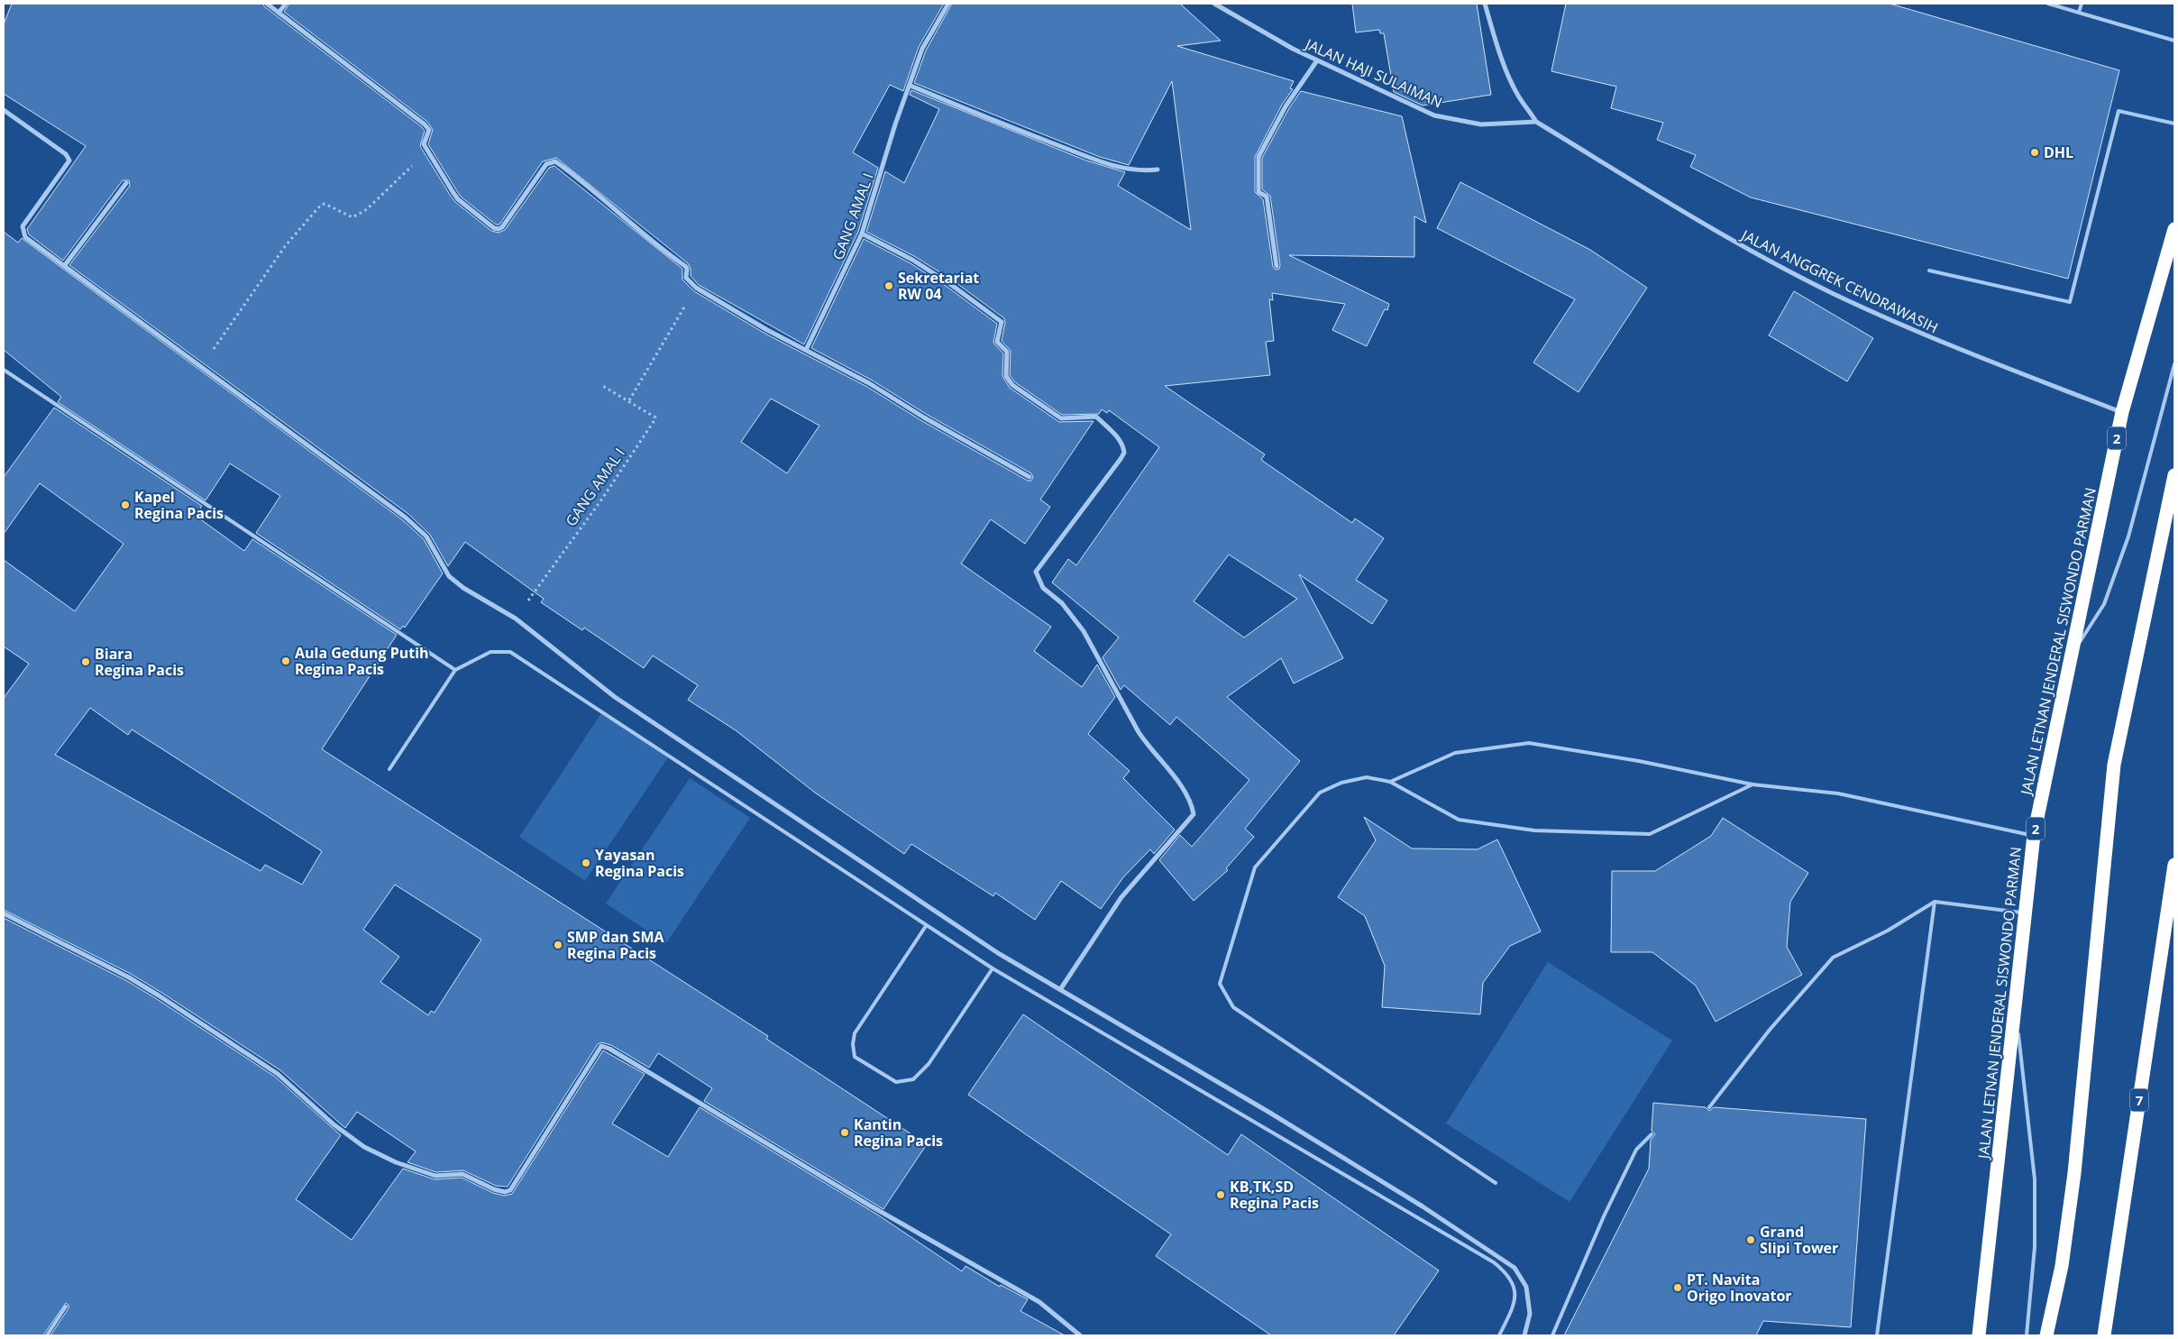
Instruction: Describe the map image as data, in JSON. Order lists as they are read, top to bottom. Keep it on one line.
{"streets":{"highway":["2","JALAN LETNAN JENDERAL SISWONDO PARMAN","7"],"street":["JALAN HAJI SULAIMAN","GANG AMAL I","JALAN ANGGREK CENDRAWASIH"]},"crossings":[["JALAN HAJI SULAIMAN","JALAN ANGGREK CENDRAWASIH"],["JALAN ANGGREK CENDRAWASIH","JALAN LETNAN JENDERAL SISWONDO PARMAN"]],"places":["DHL","Sekretariat RW 04","Kapel Regina Pacis","Aula Gedung Putih Regina Pacis","Biara Regina Pacis","Yayasan Regina Pacis","SMP dan SMA Regina Pacis","Kantin Regina Pacis","KB,TK,SD Regina Pacis","Grand Slipi Tower","PT. Navita Origo Inovator"]}
